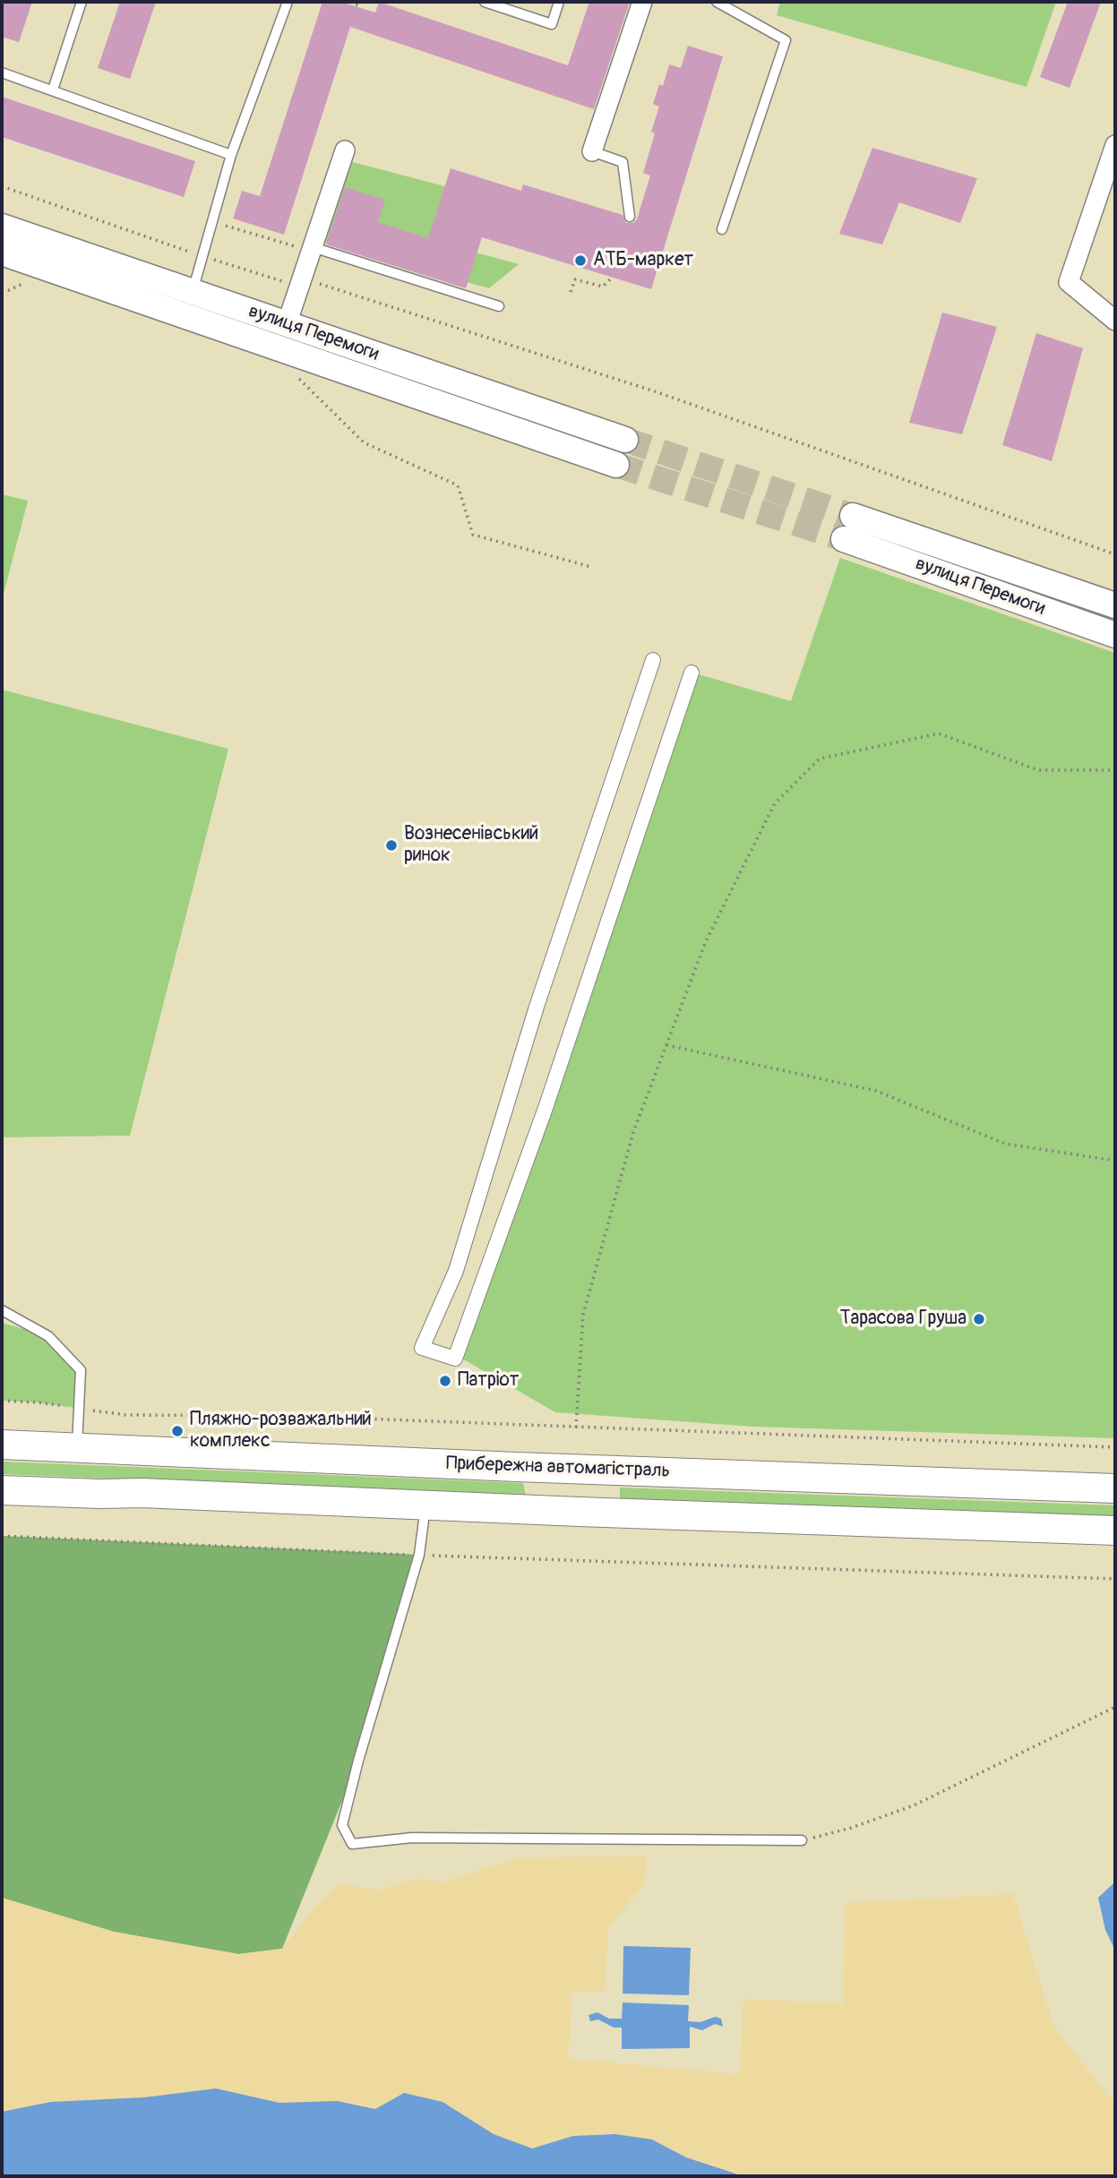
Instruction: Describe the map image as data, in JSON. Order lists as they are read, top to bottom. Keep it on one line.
{"streets":{"main road":["вулиця Перемоги","Прибережна автомагістраль"]},"places":["АТБ-маркет","Вознесенівський ринок","Тарасова Груша","Патріот","Пляжно-розважальний комплекс"]}
